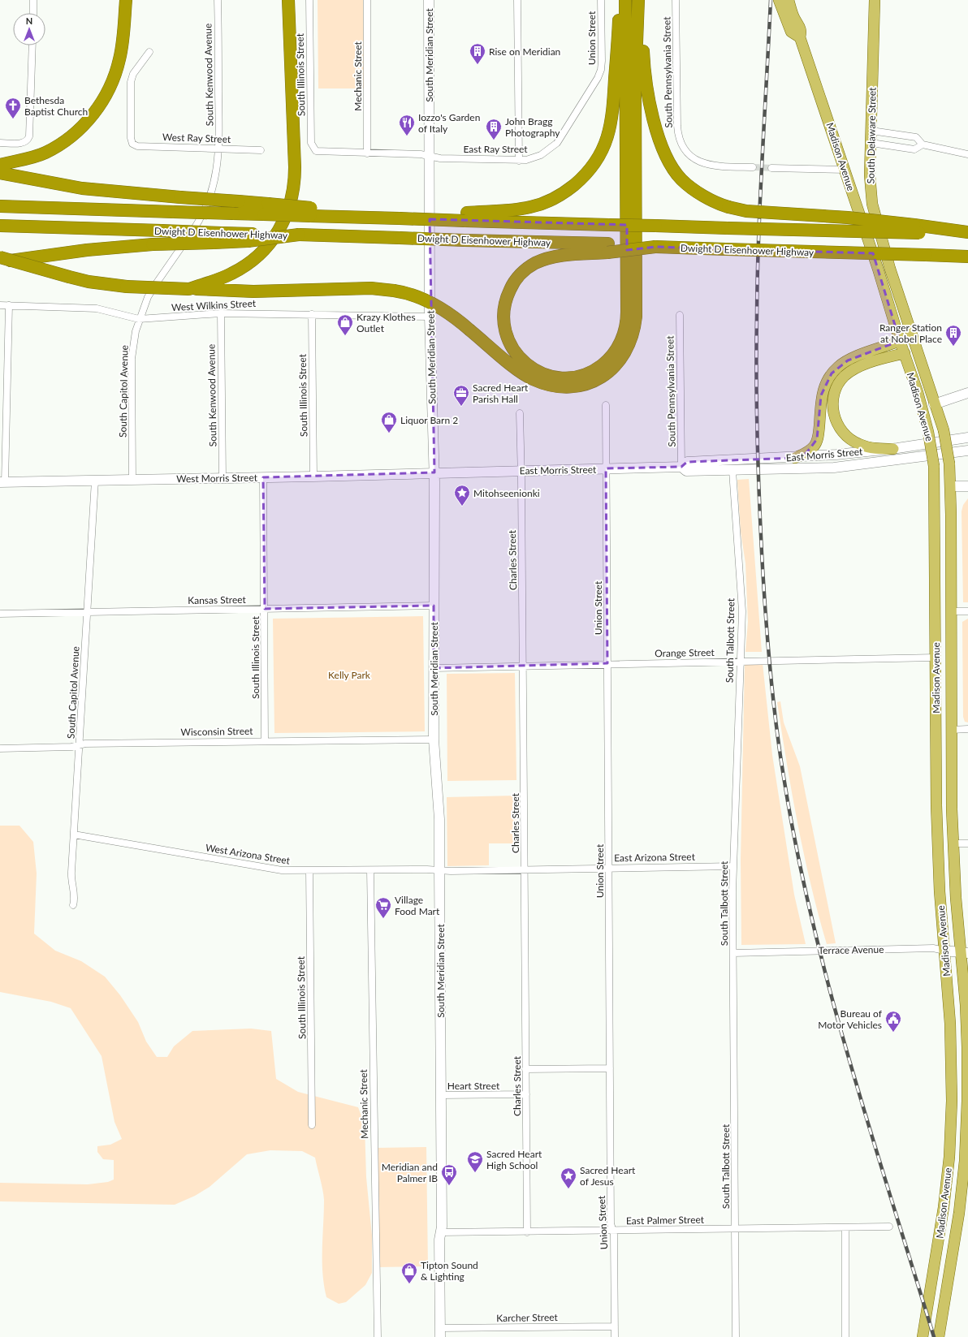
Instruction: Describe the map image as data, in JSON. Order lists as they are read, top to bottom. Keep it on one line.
{"streets":{"highway":["Dwight D Eisenhower Highway"],"main road":["South Meridian Street","South Delaware Street","Madison Avenue","East Morris Street","West Morris Street","Terrace Avenue"],"street":["Union Street","South Pennsylvania Street","South Kenwood Avenue","South Illinois Street","Mechanic Street","West Ray Street","East Ray Street","West Wilkins Street","South Capitol Avenue","Charles Street","Kansas Street","South Talbott Street","Orange Street","Wisconsin Street","West Arizona Street","East Arizona Street","Heart Street","East Palmer Street","Karcher Street"]},"crossings":[["Union Street","East Ray Street"],["Union Street","East Morris Street"],["Union Street","Orange Street"],["Union Street","East Arizona Street"],["Union Street","East Palmer Street"],["Union Street","Karcher Street"],["South Meridian Street","East Ray Street"],["South Meridian Street","West Wilkins Street"],["South Meridian Street","East Morris Street"],["South Meridian Street","West Morris Street"],["South Meridian Street","Kansas Street"],["South Meridian Street","Orange Street"],["South Meridian Street","Wisconsin Street"],["South Meridian Street","West Arizona Street"],["South Meridian Street","East Arizona Street"],["South Meridian Street","Heart Street"],["South Meridian Street","East Palmer Street"],["South Meridian Street","Karcher Street"],["South Pennsylvania Street","East Morris Street"],["South Kenwood Avenue","West Ray Street"],["South Kenwood Avenue","West Wilkins Street"],["South Kenwood Avenue","South Capitol Avenue"],["South Kenwood Avenue","West Morris Street"],["South Illinois Street","Mechanic Street"],["South Illinois Street","West Wilkins Street"],["South Illinois Street","West Morris Street"],["South Illinois Street","Kansas Street"],["South Illinois Street","Wisconsin Street"],["South Illinois Street","West Arizona Street"],["Mechanic Street","West Arizona Street"],["South Delaware Street","Madison Avenue"],["West Ray Street","South Capitol Avenue"],["Madison Avenue","Orange Street"],["Madison Avenue","Terrace Avenue"],["West Wilkins Street","South Capitol Avenue"],["South Capitol Avenue","West Morris Street"],["South Capitol Avenue","Kansas Street"],["South Capitol Avenue","Wisconsin Street"],["South Capitol Avenue","West Arizona Street"],["East Morris Street","West Morris Street"],["East Morris Street","Charles Street"],["East Morris Street","South Talbott Street"],["Charles Street","Orange Street"],["Charles Street","East Arizona Street"],["Charles Street","Heart Street"],["Charles Street","East Palmer Street"],["South Talbott Street","Orange Street"],["South Talbott Street","East Arizona Street"],["South Talbott Street","Terrace Avenue"],["South Talbott Street","East Palmer Street"],["West Arizona Street","East Arizona Street"]],"parks":["Kelly Park"],"places":{"building":["Rise on Meridian","John Bragg Photography","Ranger Station at Nobel Place"],"church":["Bethesda Baptist Church"],"restaurant":["Iozzo's Garden of Italy"],"shop":["Krazy Klothes Outlet","Liquor Barn 2","Tipton Sound & Lighting"],"office":["Sacred Heart Parish Hall"],"place":["Mitohseenionki","Sacred Heart of Jesus"],"supermarket":["Village Food Mart"],"public building":["Bureau of Motor Vehicles"],"school or university":["Sacred Heart High School"],"bus stop":["Meridian and Palmer IB"]},"north":"top"}
